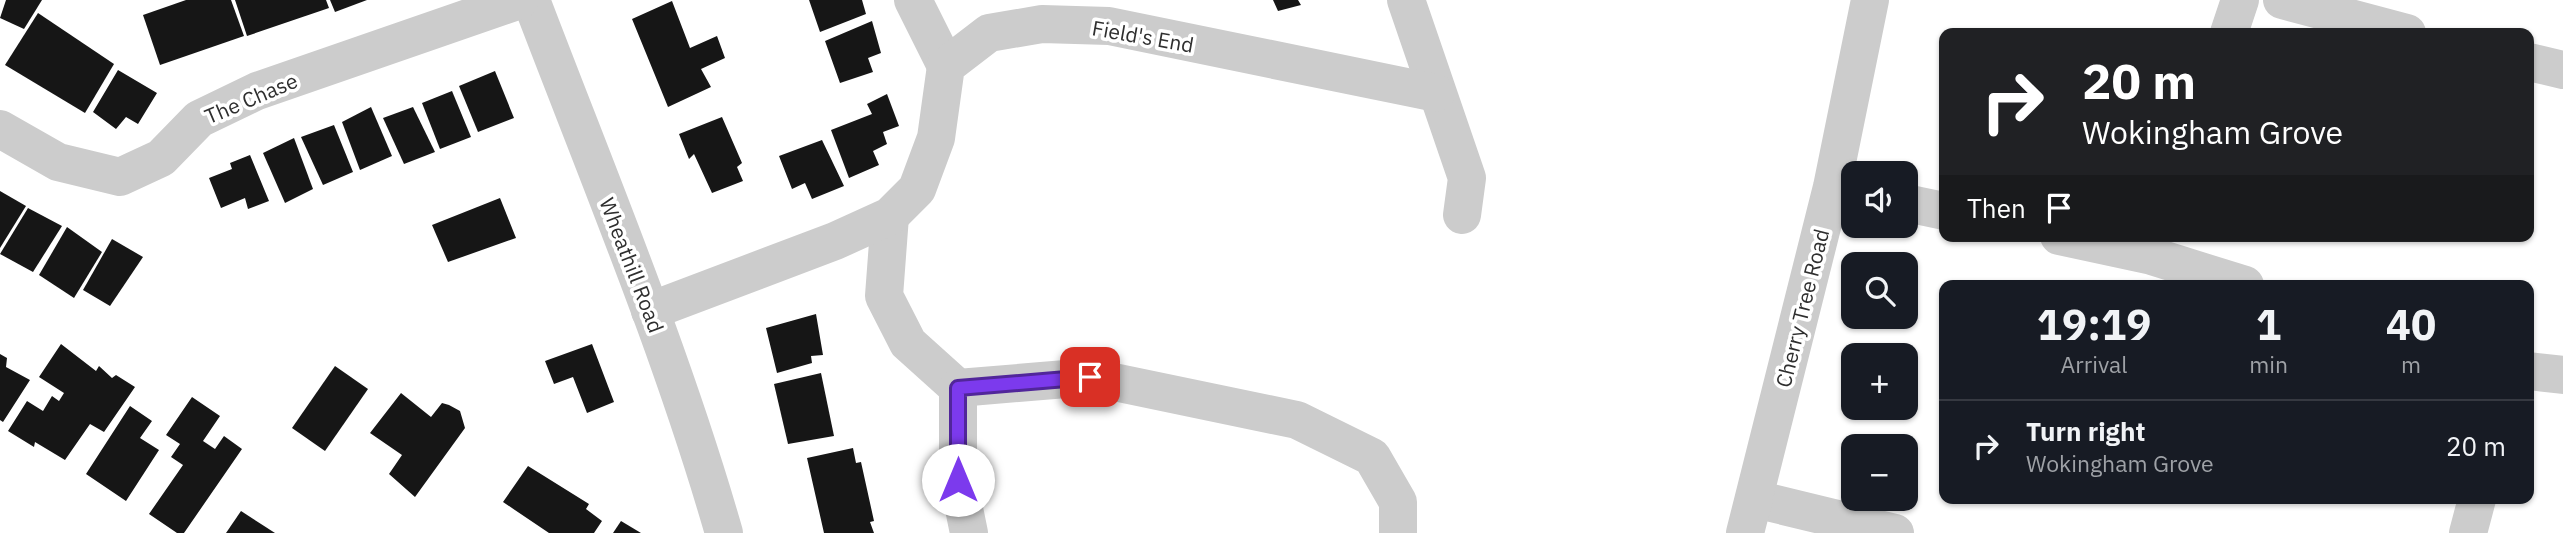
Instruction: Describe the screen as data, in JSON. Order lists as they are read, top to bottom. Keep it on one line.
{"streets":{"street":["Field's End","The Chase","Wheathill Road","Cherry Tree Road"]},"page":{"turn":["20 m","Wokingham Grove"],"map_buttons":["+","−"],"then":"Then","eta":["19:19","Arrival","1","min","40","m"],"list":[{"name":"Turn right","note":"Wokingham Grove","value":"20 m"}]}}
